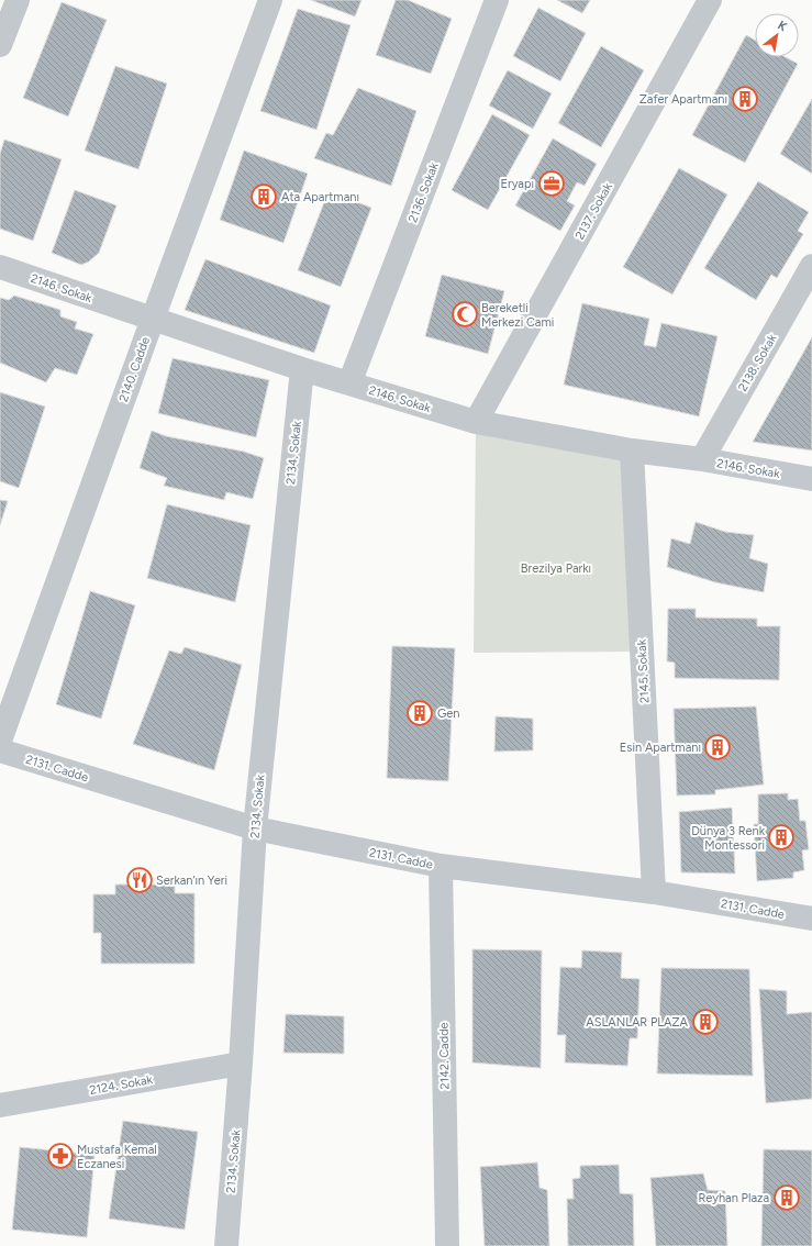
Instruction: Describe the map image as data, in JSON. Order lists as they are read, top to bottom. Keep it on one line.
{"streets":{"street":["2136. Sokak","2137. Sokak","2146. Sokak","2138. Sokak","2140. Cadde","2134. Sokak","2145. Sokak","2131. Cadde","2142. Cadde","2124. Sokak"]},"crossings":[["2136. Sokak","2146. Sokak"],["2137. Sokak","2146. Sokak"],["2146. Sokak","2138. Sokak"],["2146. Sokak","2140. Cadde"],["2146. Sokak","2134. Sokak"],["2146. Sokak","2145. Sokak"],["2134. Sokak","2131. Cadde"],["2134. Sokak","2124. Sokak"],["2145. Sokak","2131. Cadde"],["2131. Cadde","2142. Cadde"]],"parks":["Brezilya Parkı"],"places":{"building":["Zafer Apartmanı","Ata Apartmanı","Gen","Esin Apartmanı","Dünya 3 Renk Montessori","ASLANLAR PLAZA","Reyhan Plaza"],"office":["Eryapı"],"mosque":["Bereketli Merkezi Cami"],"restaurant":["Serkan’ın Yeri"],"pharmacy":["Mustafa Kemal Eczanesi"]},"north":"top right"}
